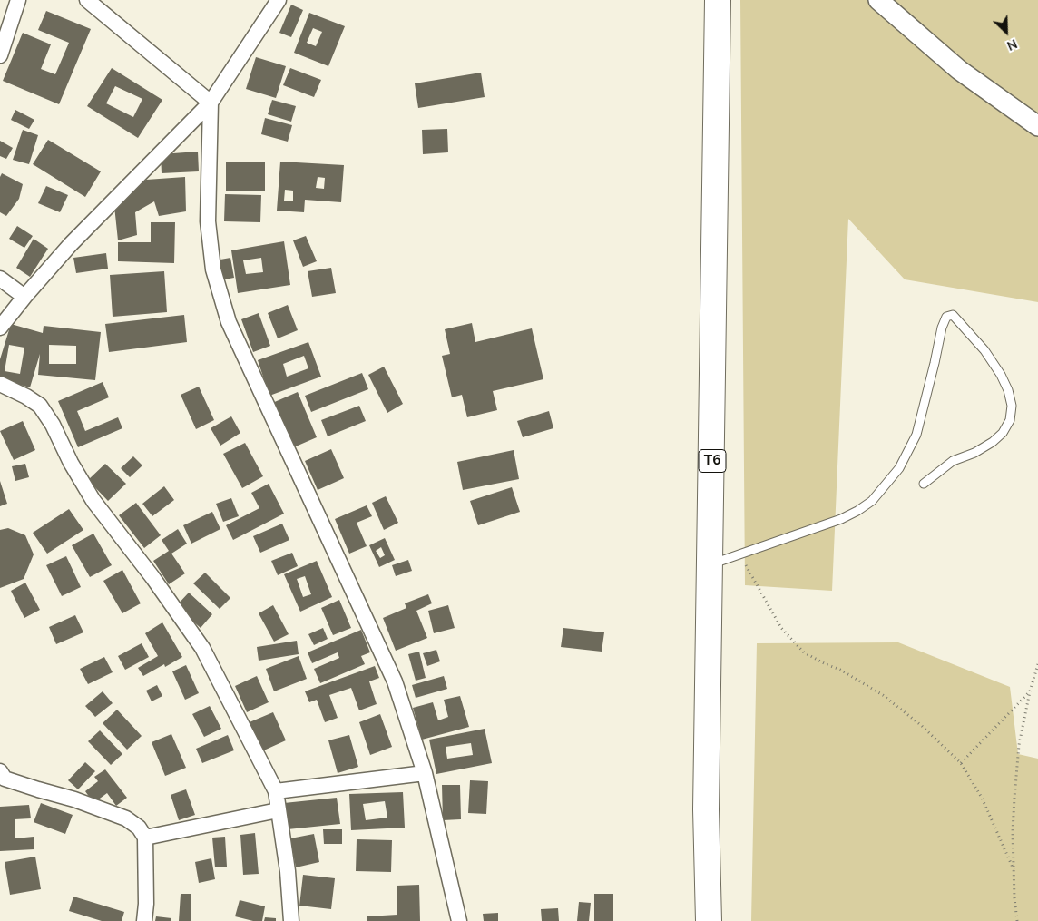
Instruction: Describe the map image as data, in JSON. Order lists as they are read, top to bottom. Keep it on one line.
{"streets":{"highway":["T6"]},"north":"bottom right"}
